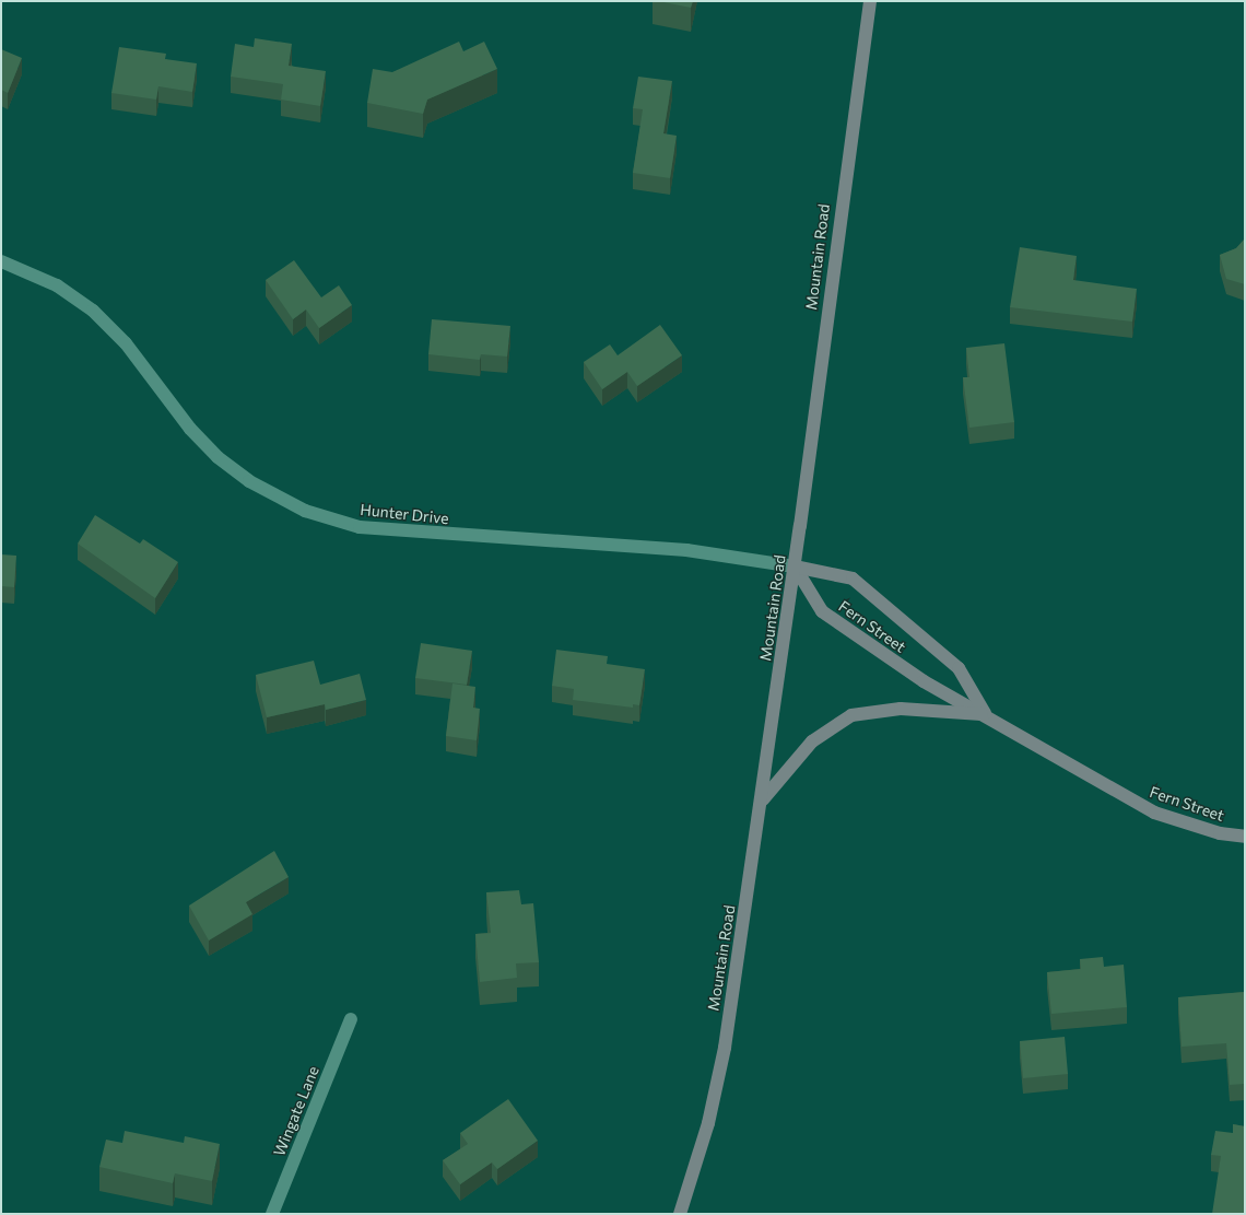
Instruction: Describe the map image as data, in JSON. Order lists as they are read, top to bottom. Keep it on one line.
{"streets":{"main road":["Mountain Road","Fern Street"],"street":["Hunter Drive","Wingate Lane"]},"crossings":[["Mountain Road","Hunter Drive"],["Mountain Road","Fern Street"],["Hunter Drive","Fern Street"]]}
